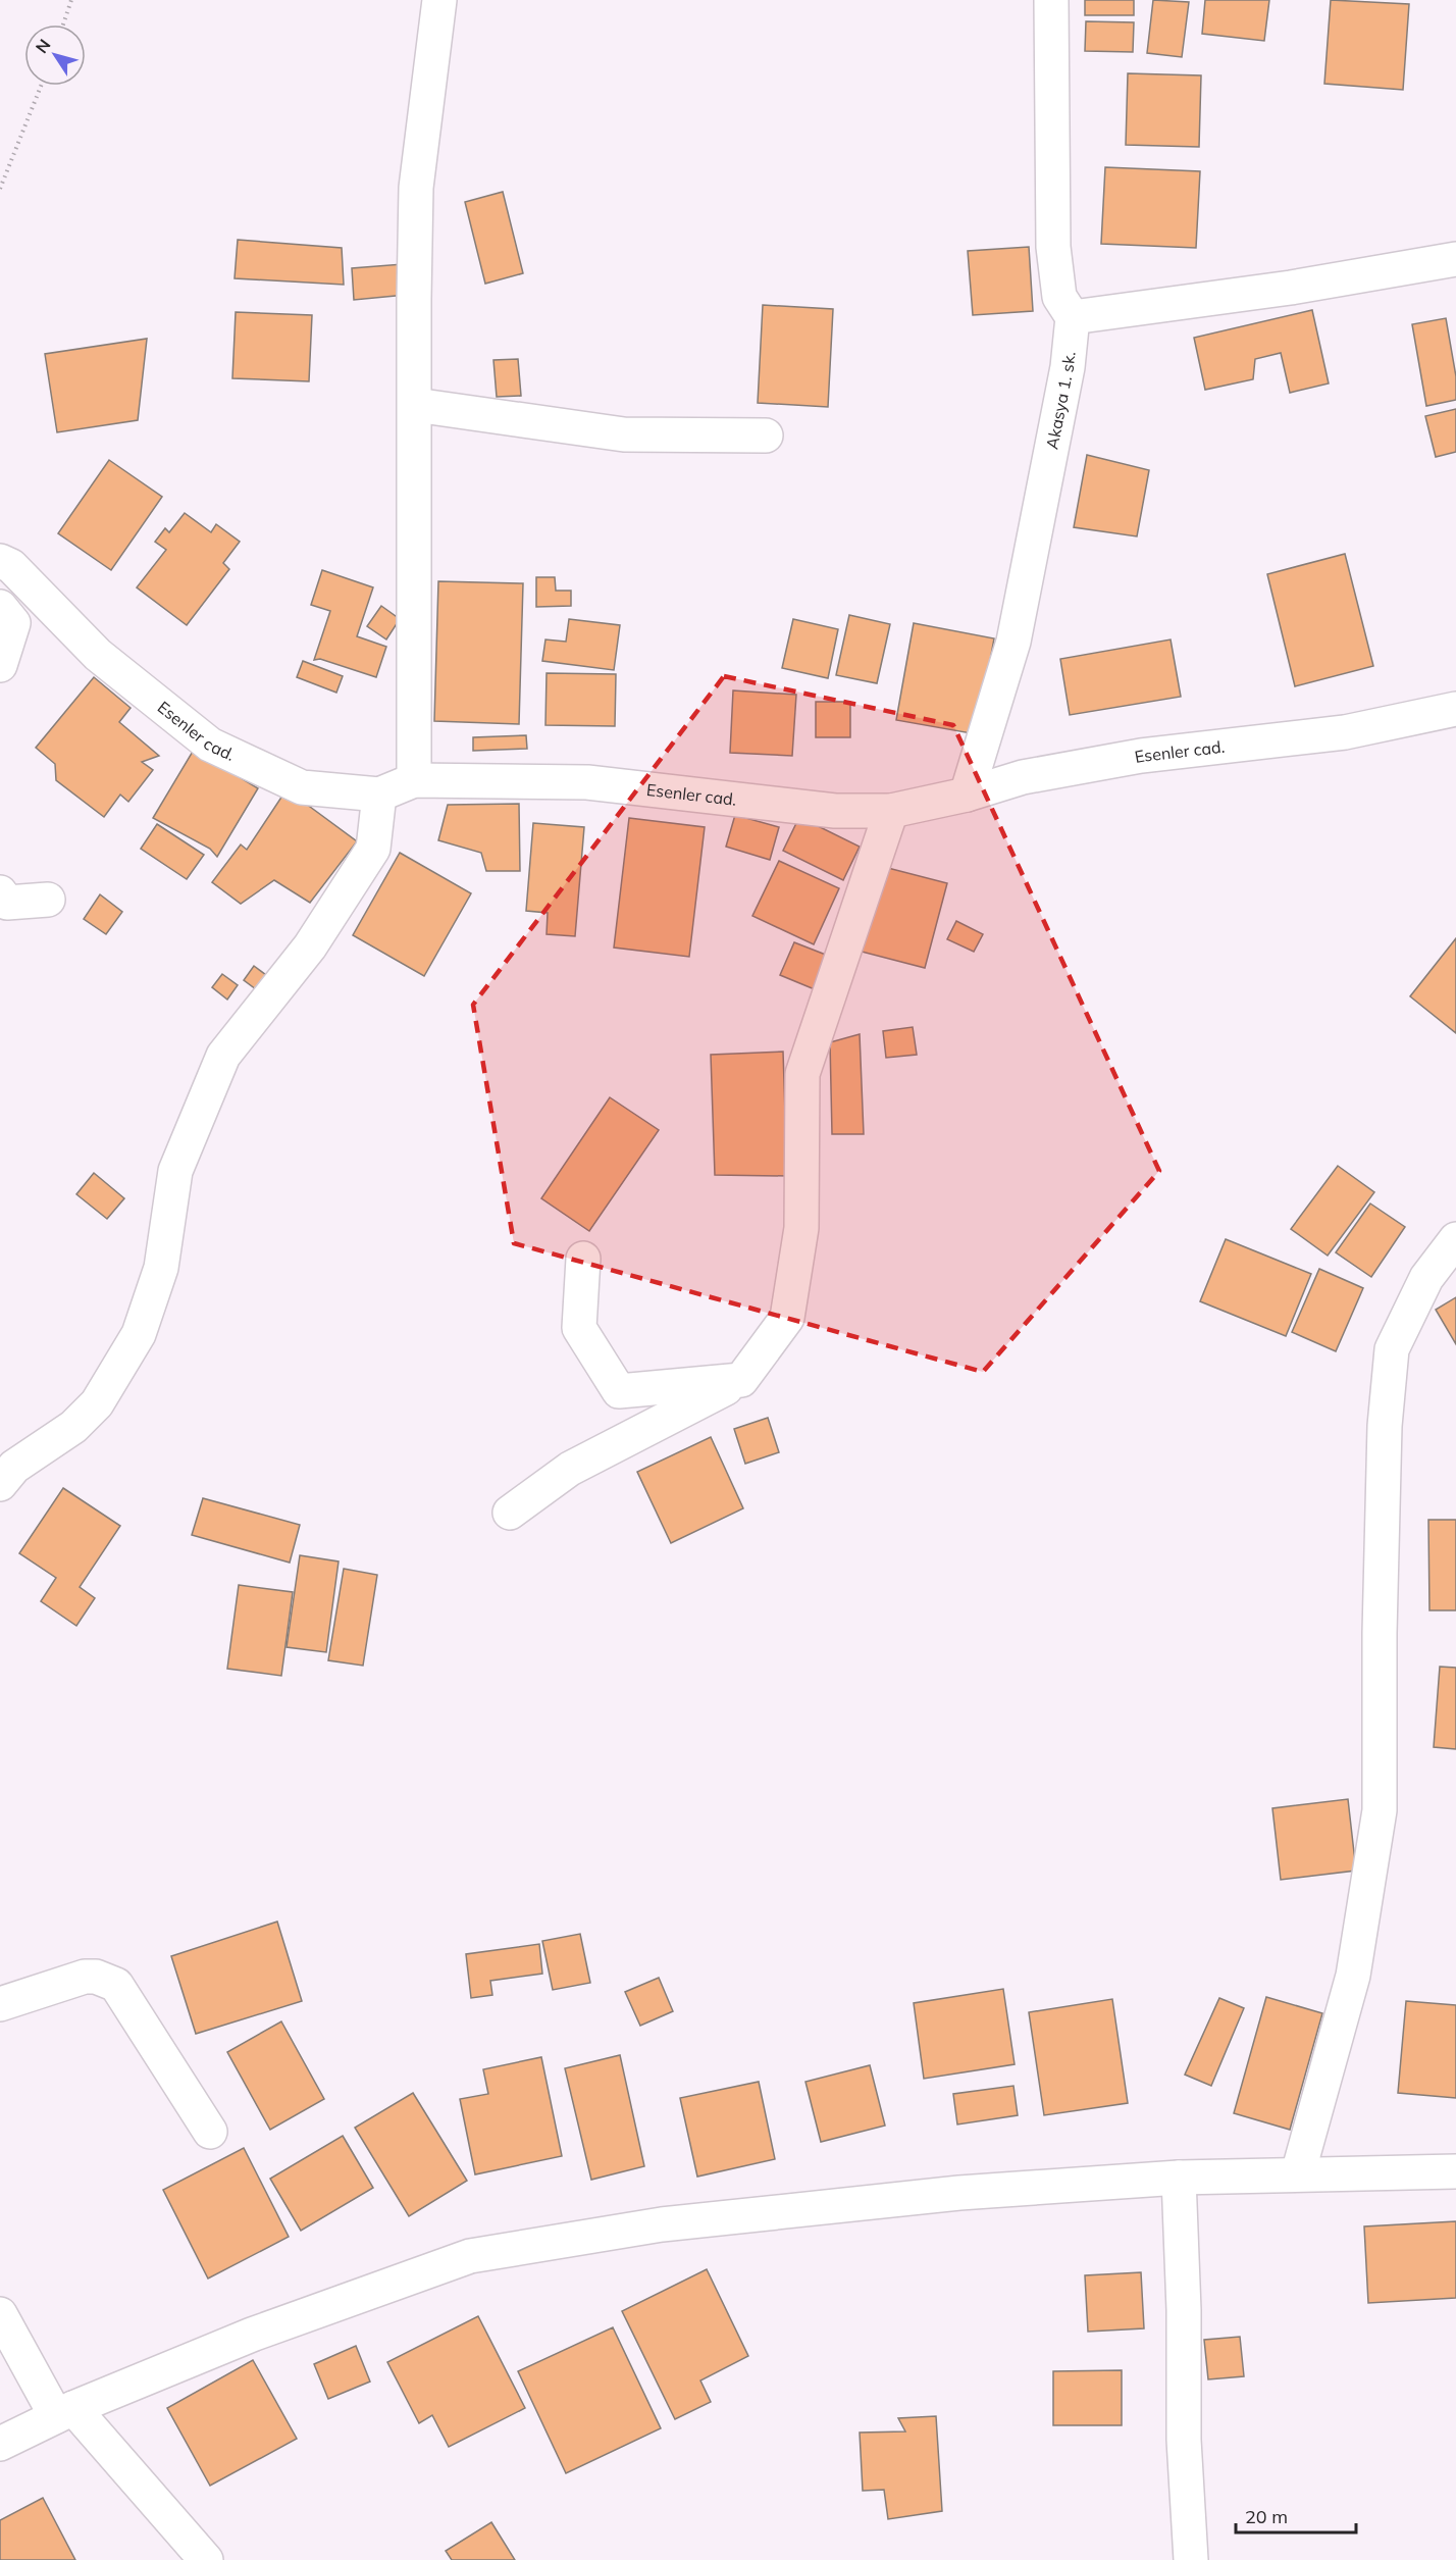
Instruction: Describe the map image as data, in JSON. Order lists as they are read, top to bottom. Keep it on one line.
{"streets":{"street":["Akasya 1. sk.","Esenler cad."]},"crossings":[["Akasya 1. sk.","Esenler cad."]],"scale_bar":"20 m","north":"top left"}
